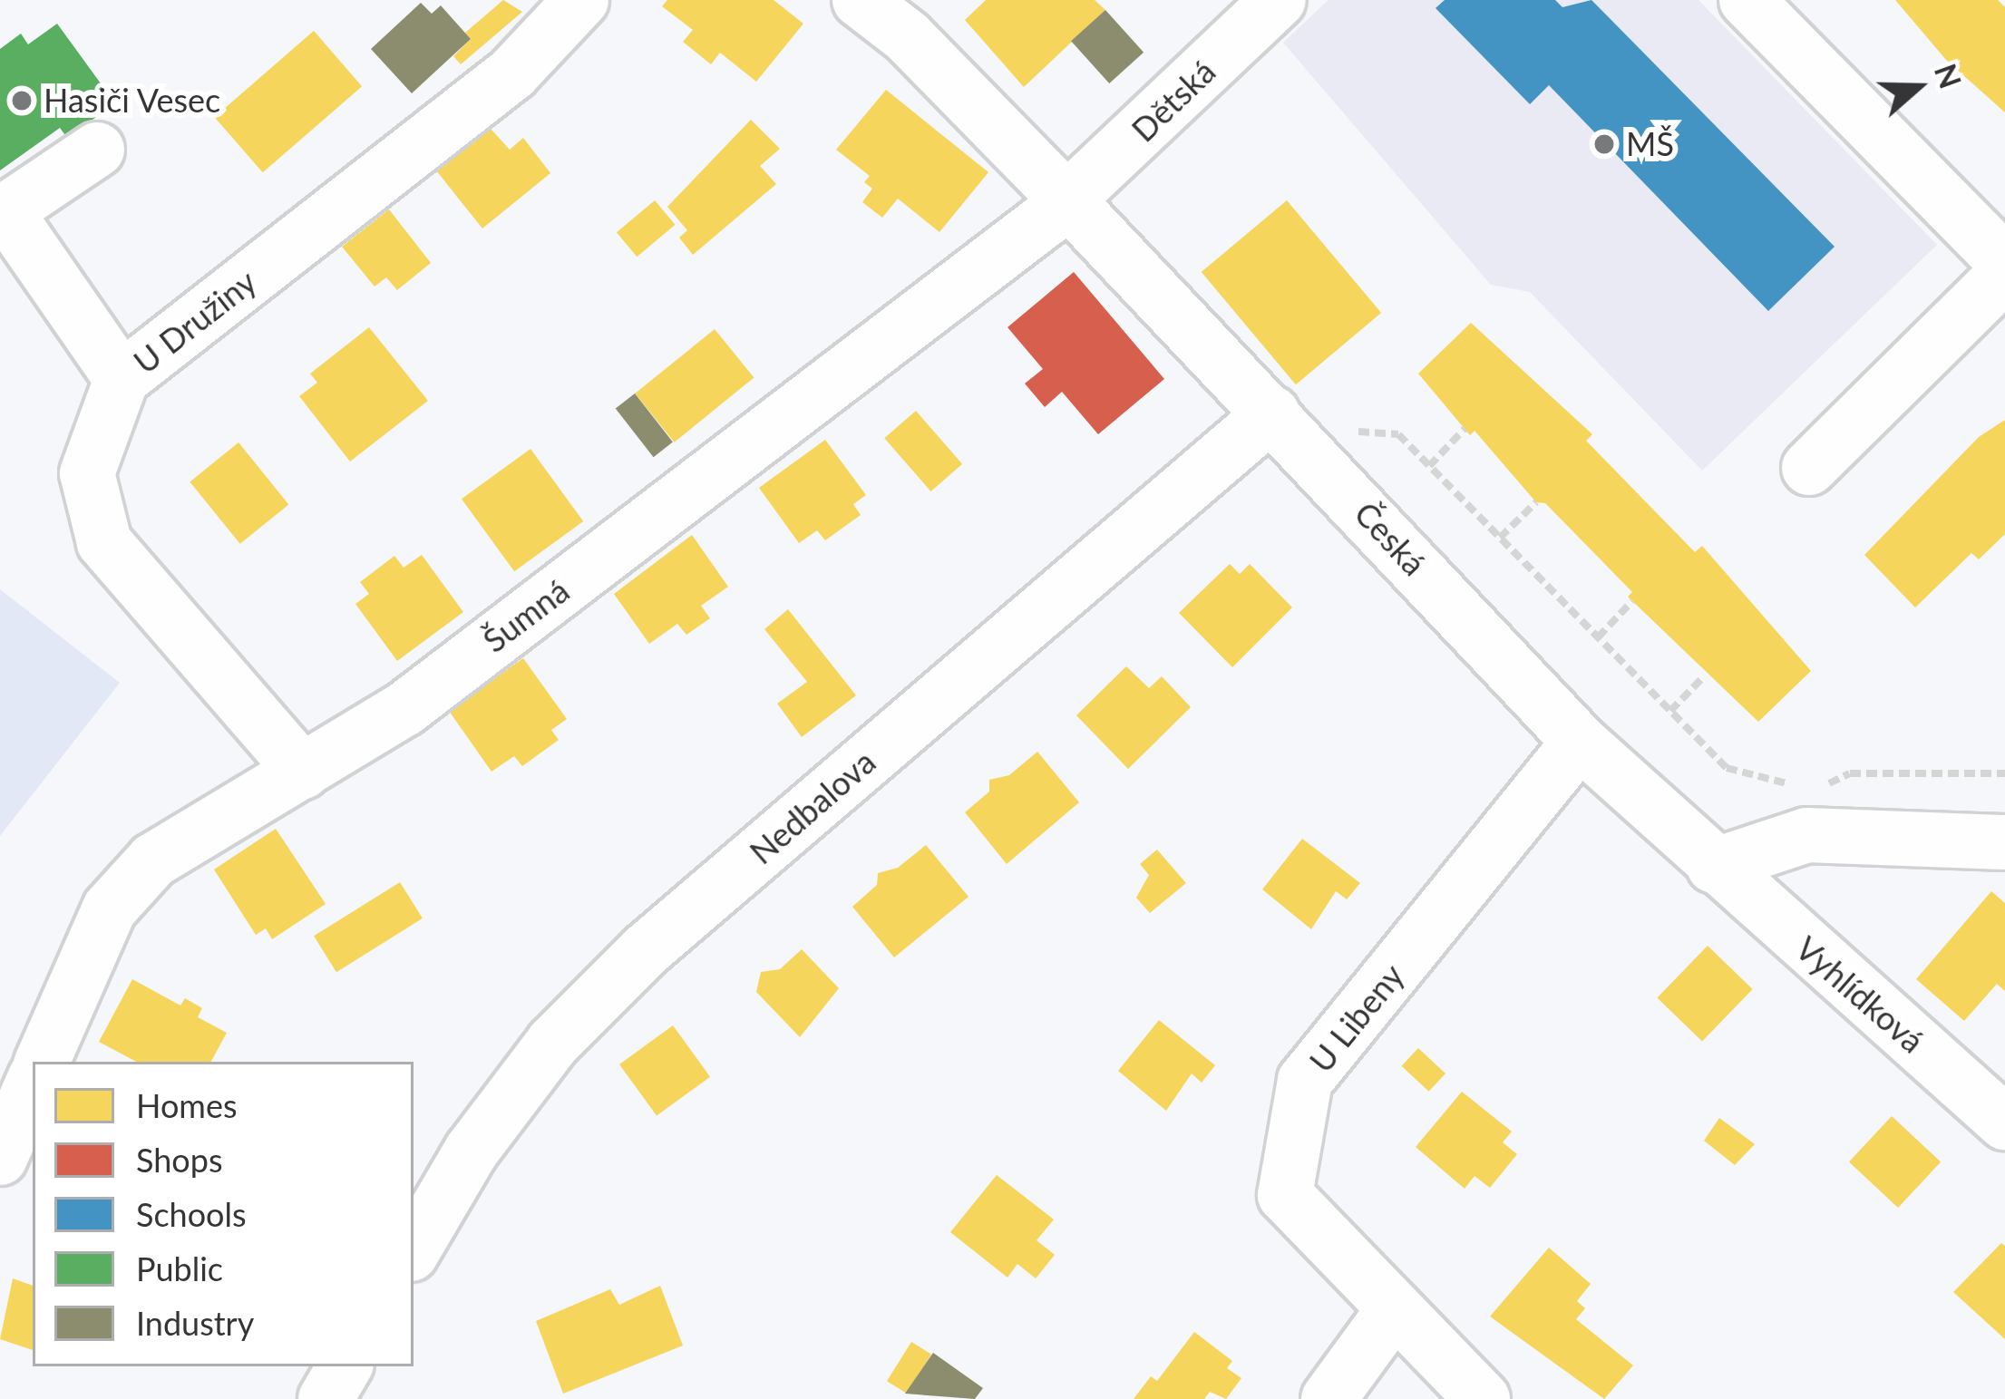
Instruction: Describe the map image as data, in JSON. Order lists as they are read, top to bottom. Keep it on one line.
{"streets":{"street":["Dětská","U Družiny","Česká","Šumná","Nedbalova","Vyhlídková","U Libeny"]},"crossings":[["Dětská","Česká"],["Dětská","Šumná"],["U Družiny","Šumná"],["Česká","Šumná"],["Česká","Nedbalova"],["Česká","Vyhlídková"],["Česká","U Libeny"]],"places":["Hasiči Vesec","MŠ"],"legend":["Homes","Shops","Schools","Public","Industry"],"north":"right"}
